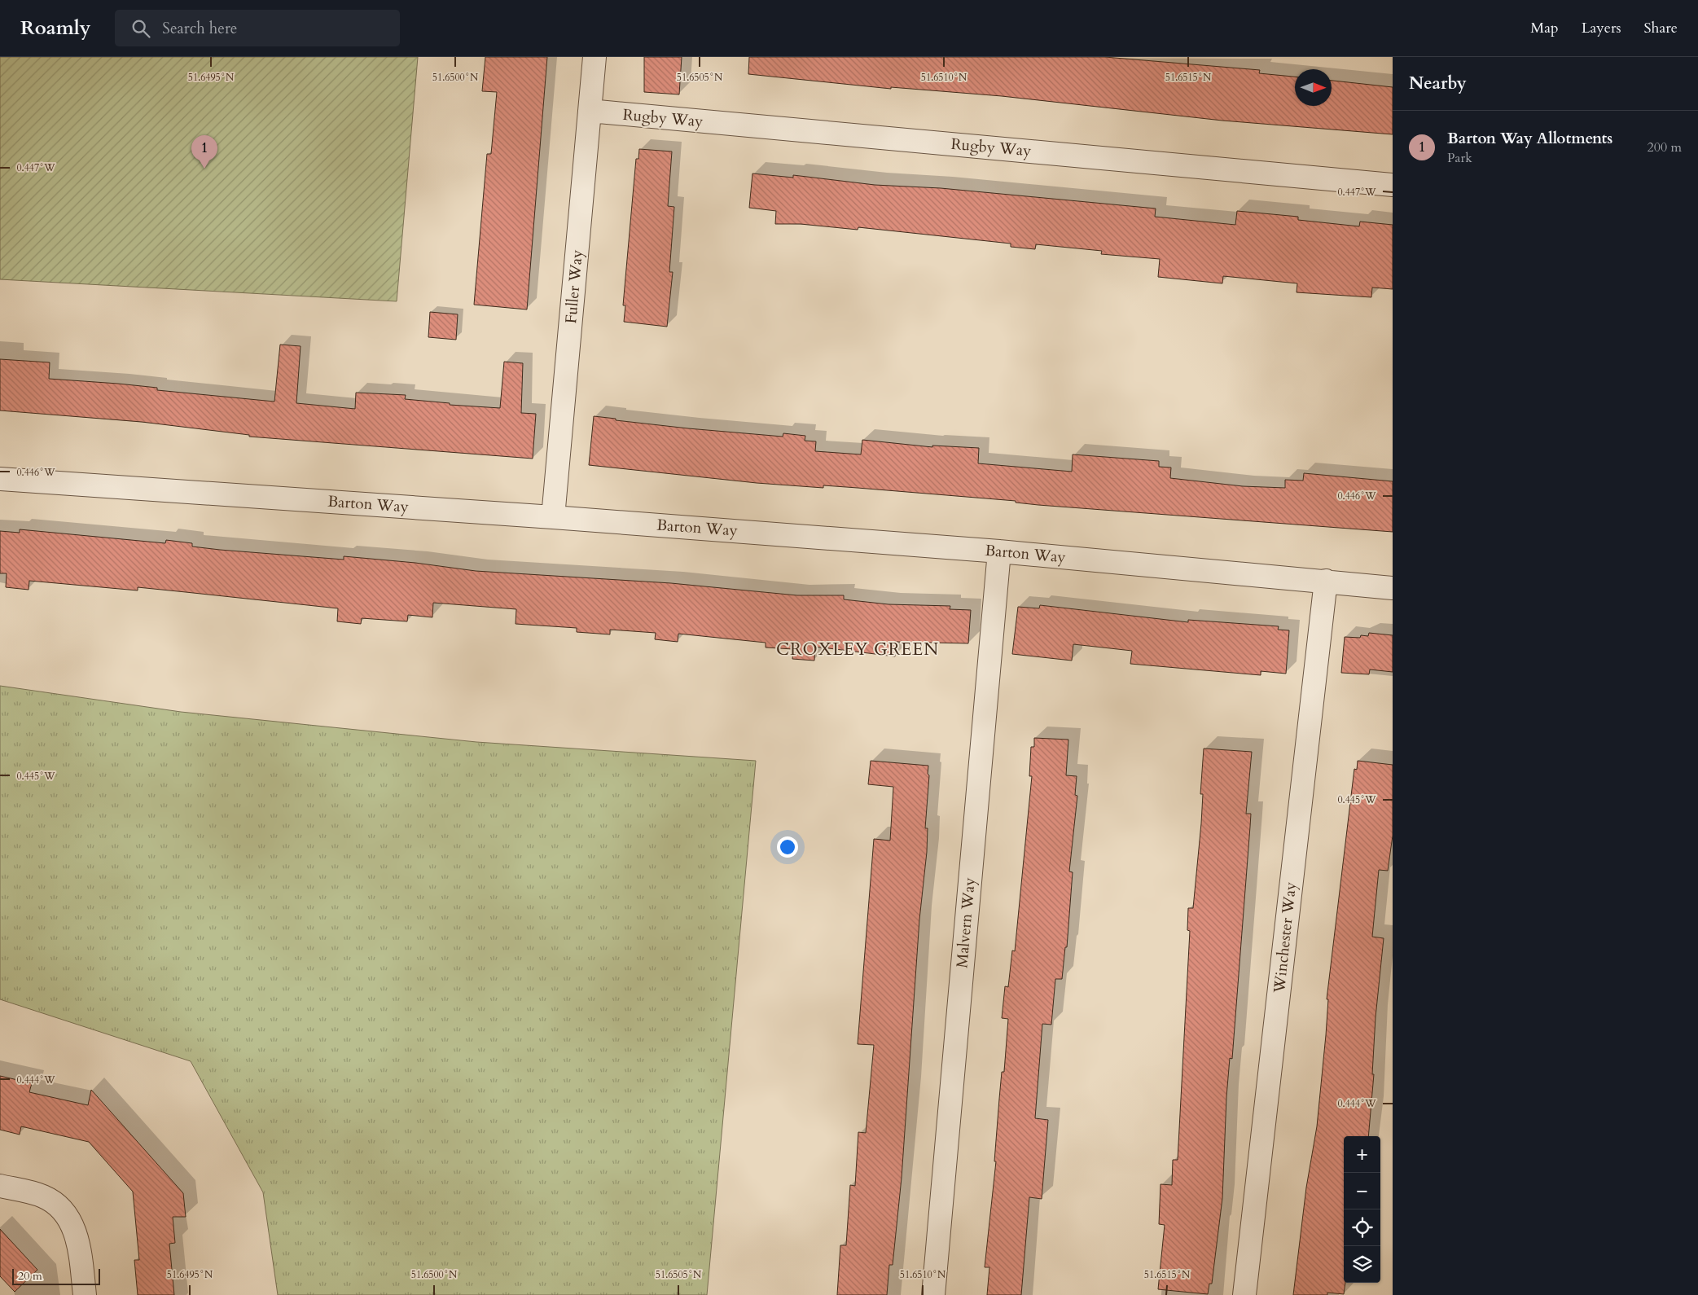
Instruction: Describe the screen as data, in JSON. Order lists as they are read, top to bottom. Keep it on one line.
{"streets":{"street":["Rugby Way","Fuller Way","Barton Way","Malvern Way","Winchester Way"]},"crossings":[["Rugby Way","Fuller Way"],["Fuller Way","Barton Way"],["Barton Way","Malvern Way"],["Barton Way","Winchester Way"]],"districts":["CROXLEY GREEN"],"scale_bar":"20 m","north":"right","page":{"header":"Roamly","search":"Search here","nav":["Map","Layers","Share"],"heading":"Nearby","list":[{"mark":"1","name":"Barton Way Allotments","note":"Park","value":"200 m"}],"pins":"1","map_buttons":["+","−"],"scale":"20 m"},"coordinates":["51.6495°N","51.6500°N","51.6505°N","51.6510°N","51.6515°N","0.447°W","0.446°W","0.445°W","0.444°W"]}
